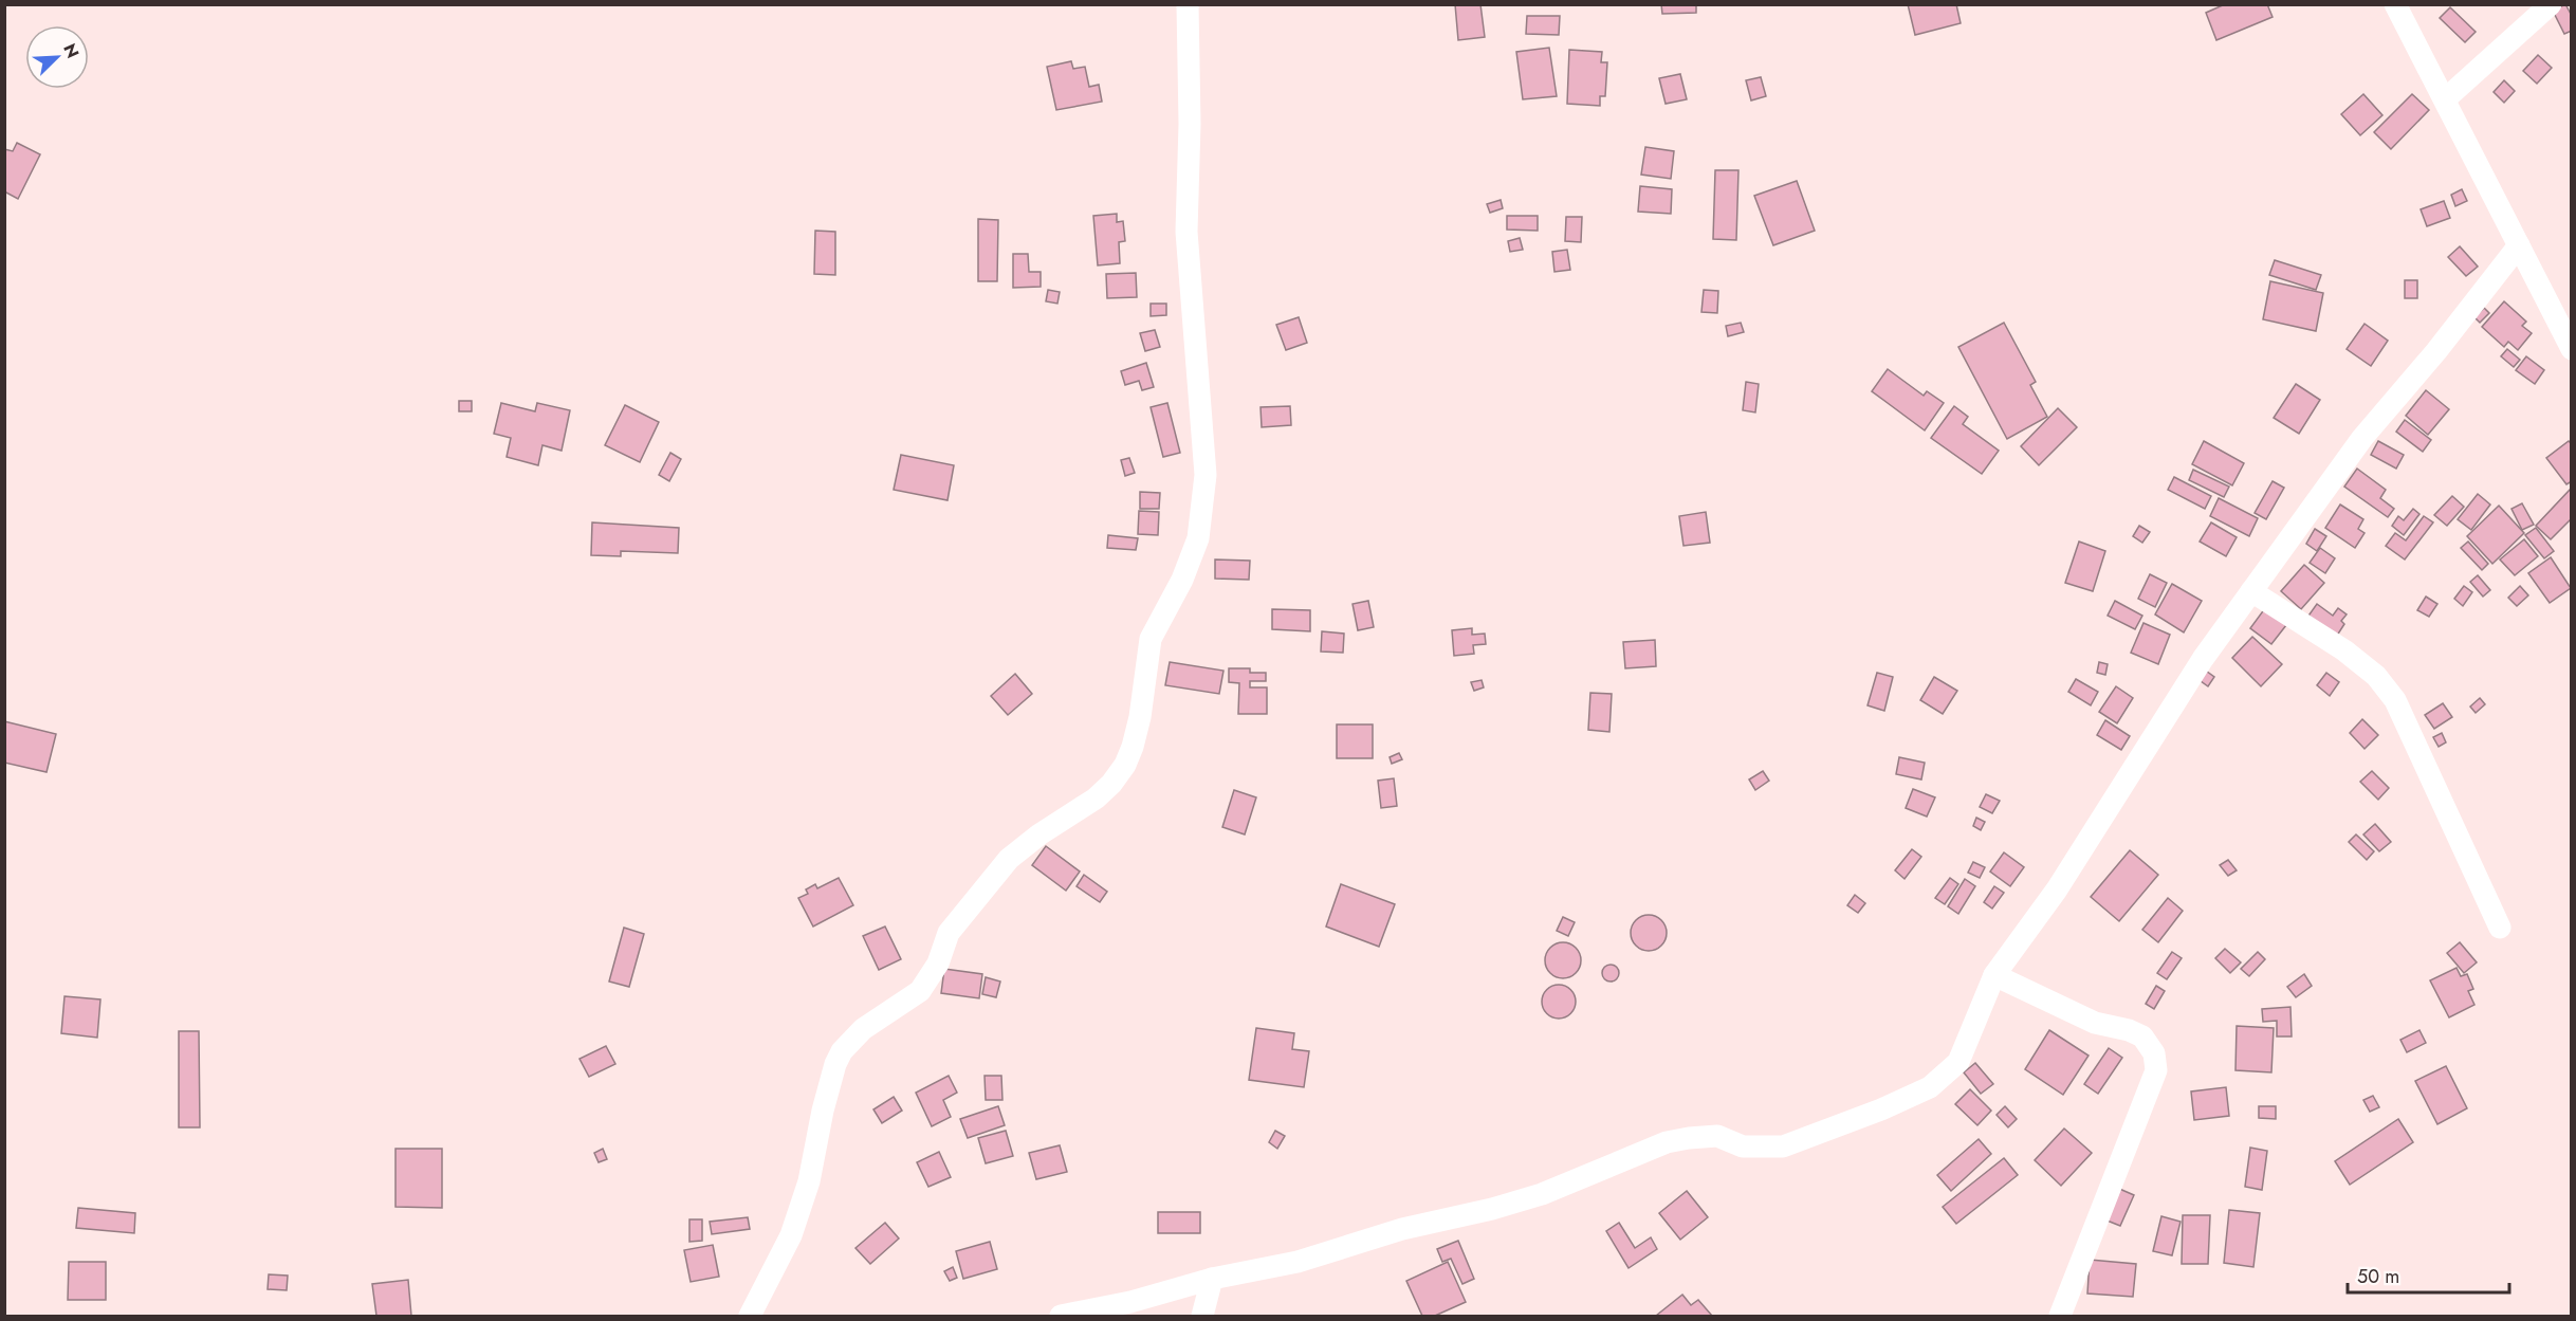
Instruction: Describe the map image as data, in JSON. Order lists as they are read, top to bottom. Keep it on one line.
{"scale_bar":"50 m","north":"top right"}
